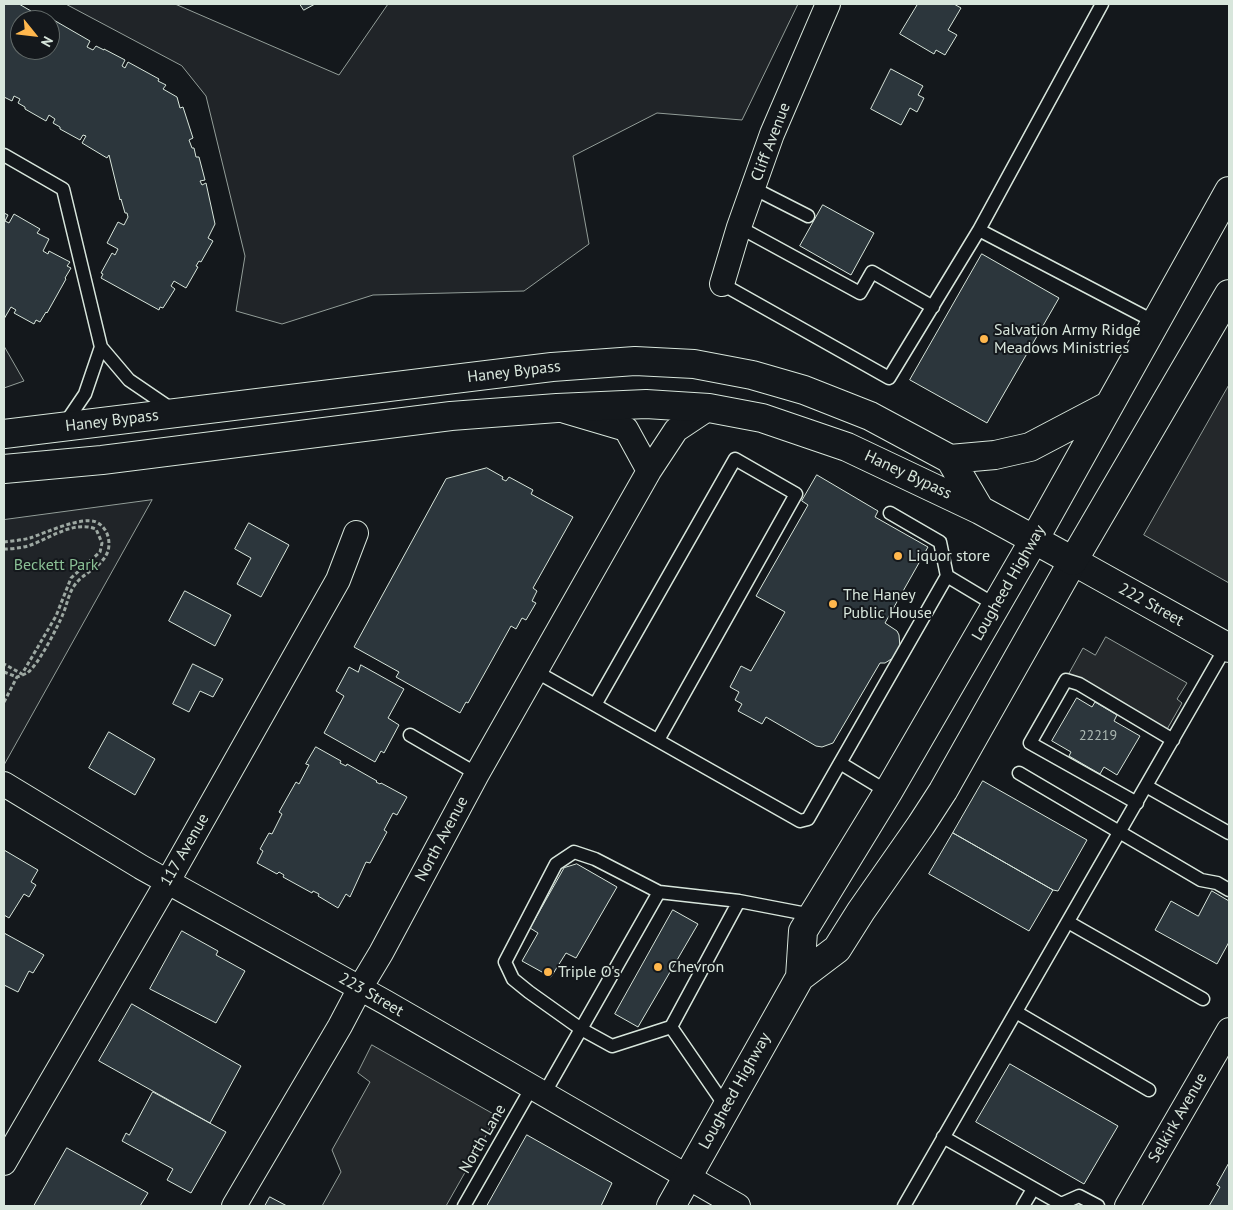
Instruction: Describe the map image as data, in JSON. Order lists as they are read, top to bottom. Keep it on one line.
{"streets":{"main road":["Haney Bypass","Lougheed Highway","222 Street"],"street":["Cliff Avenue","North Avenue","117 Avenue","223 Street","Selkirk Avenue"],"lane":["North Lane"]},"crossings":[["Haney Bypass","Lougheed Highway"],["Haney Bypass","222 Street"],["Haney Bypass","North Avenue"],["Lougheed Highway","222 Street"],["Lougheed Highway","223 Street"],["North Avenue","223 Street"],["117 Avenue","223 Street"],["223 Street","North Lane"]],"parks":["Beckett Park"],"places":["Salvation Army Ridge Meadows Ministries","Liquor store","The Haney Public House","Chevron","Triple O's"],"house_numbers":["22219"],"north":"bottom right"}
